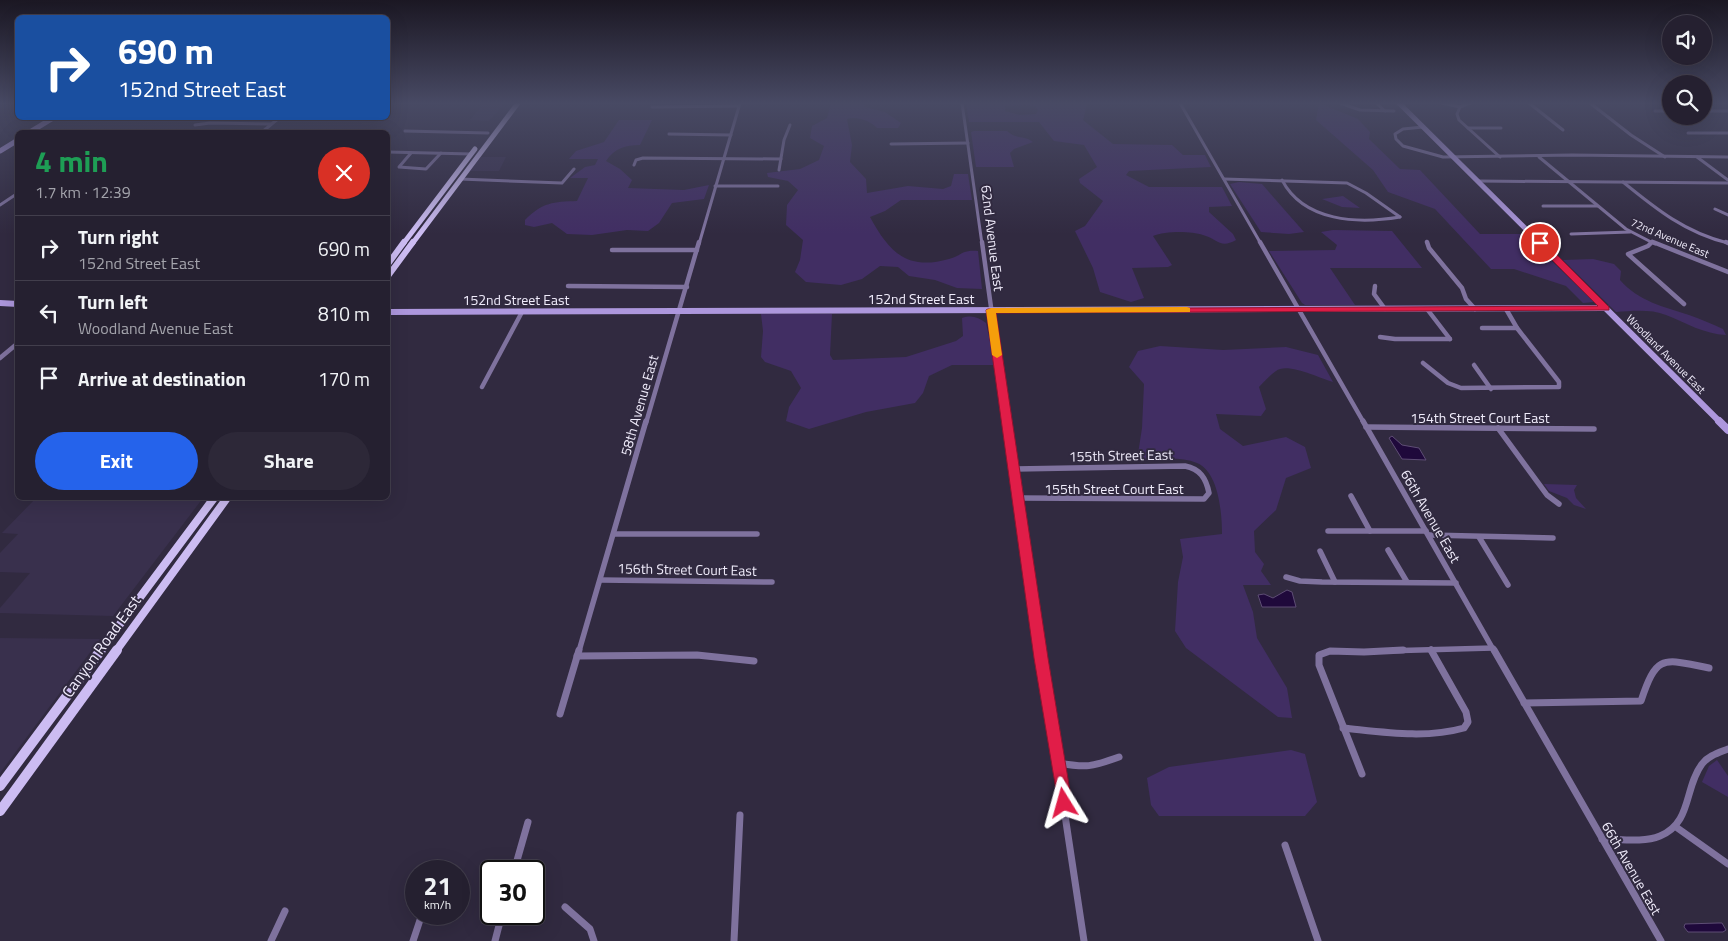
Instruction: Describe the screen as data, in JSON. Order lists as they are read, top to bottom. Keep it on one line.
{"streets":{"main road":["Canyon Road East"],"street":["62nd Avenue East","72nd Avenue East","152nd Street East","Woodland Avenue East","58th Avenue East","154th Street Court East","155th Street East","155th Street Court East","66th Avenue East","156th Street Court East"]},"crossings":[["62nd Avenue East","152nd Street East"],["62nd Avenue East","155th Street East"],["62nd Avenue East","155th Street Court East"],["152nd Street East","Woodland Avenue East"],["152nd Street East","58th Avenue East"],["152nd Street East","66th Avenue East"],["58th Avenue East","156th Street Court East"],["154th Street Court East","66th Avenue East"],["155th Street East","155th Street Court East"]],"page":{"turn":["690 m","152nd Street East"],"heading":["4 min","1.7 km · 12:39"],"list":[{"name":"Turn right","note":"152nd Street East","value":"690 m"},{"name":"Turn left","note":"Woodland Avenue East","value":"810 m"},{"name":"Arrive at destination","value":"170 m"}],"buttons":["Exit","Share"],"speed":"21 km/h","limit":"30"}}
